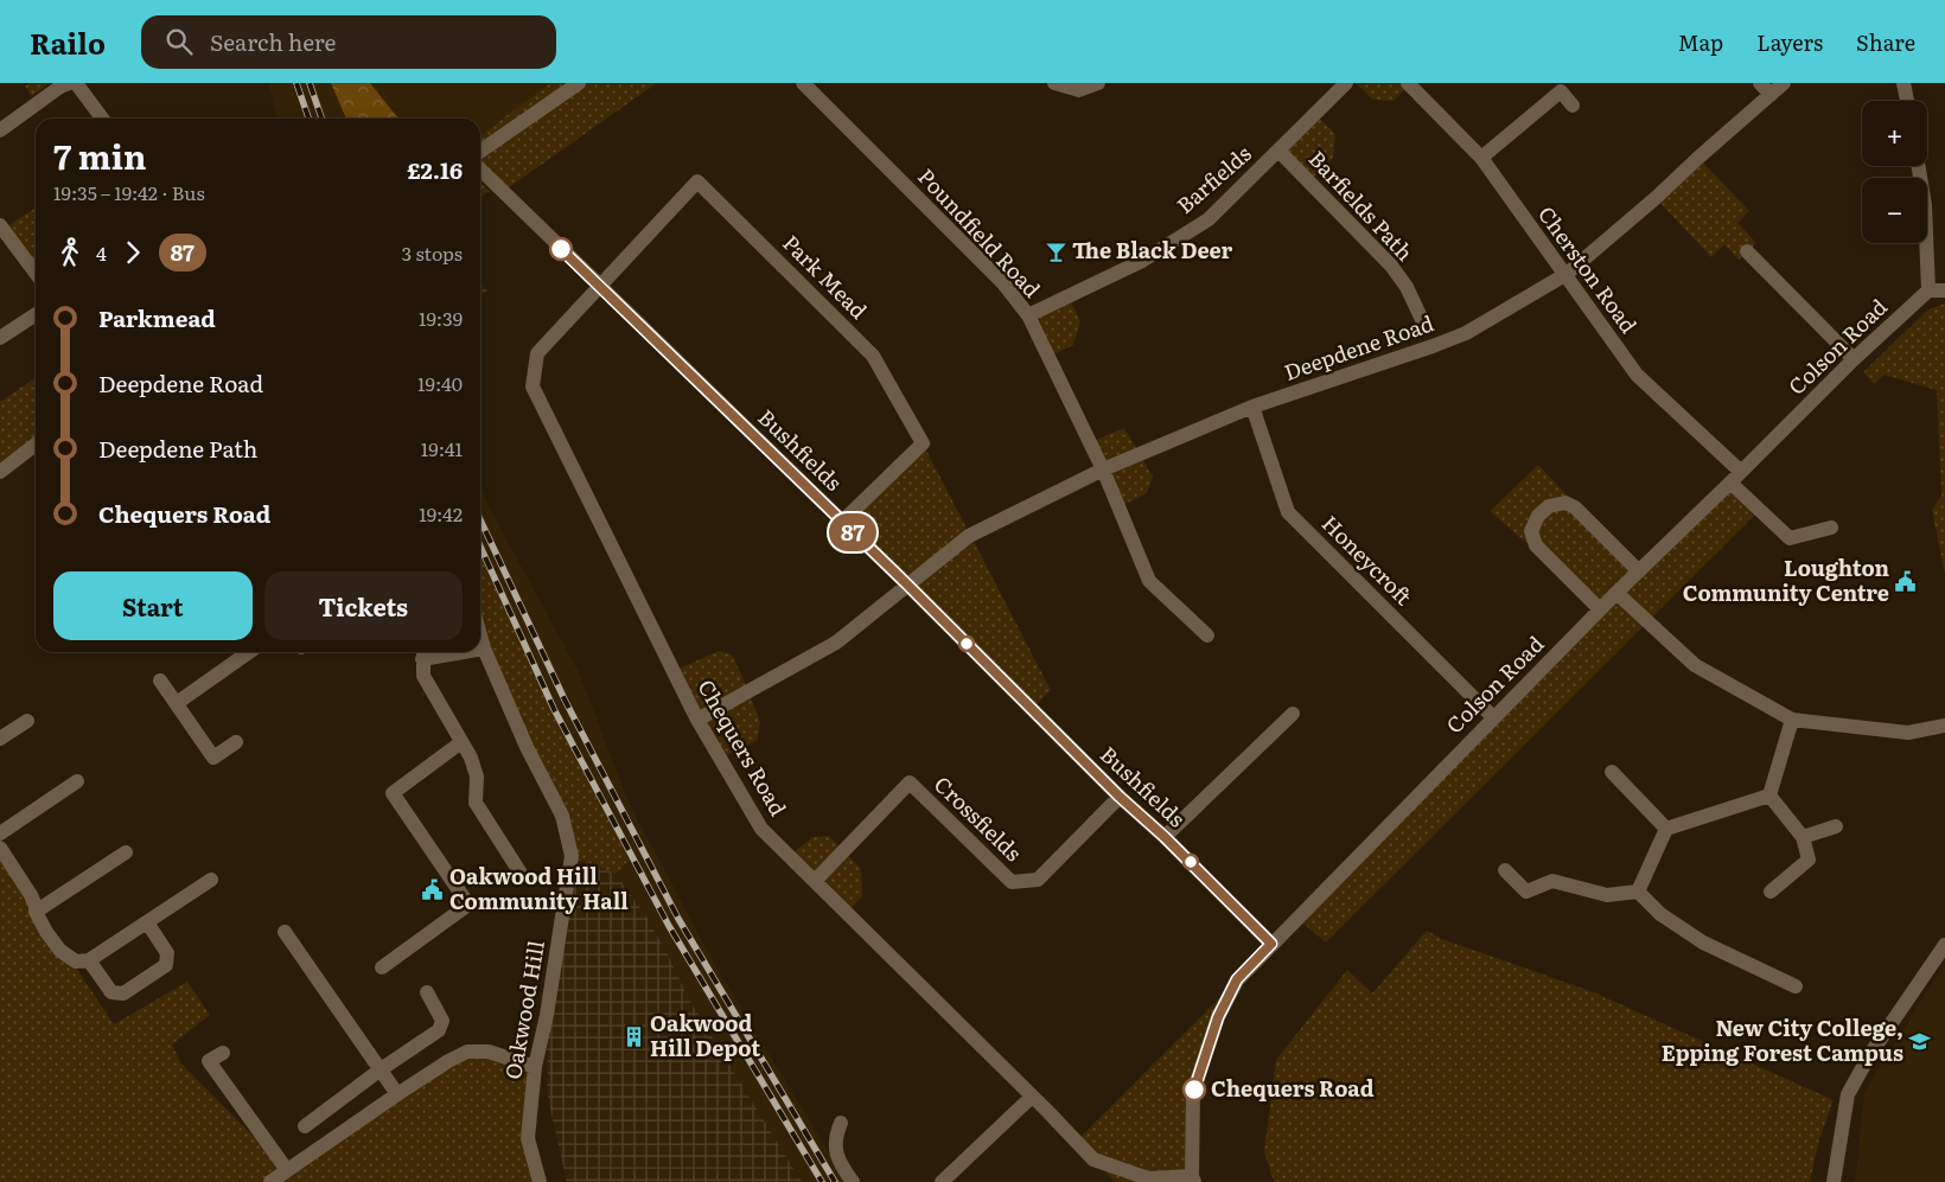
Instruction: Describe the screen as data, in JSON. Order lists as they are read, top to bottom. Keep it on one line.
{"streets":{"street":["Barfields","Barfields Path","Poundfield Road","Cherston Road","Park Mead","Colson Road","Deepdene Road","Bushfields","Honeycroft","Chequers Road","Crossfields","Oakwood Hill"]},"crossings":[["Barfields","Barfields Path"],["Barfields","Poundfield Road"],["Poundfield Road","Deepdene Road"],["Cherston Road","Colson Road"],["Cherston Road","Deepdene Road"],["Park Mead","Bushfields"],["Park Mead","Chequers Road"],["Colson Road","Bushfields"],["Colson Road","Honeycroft"],["Colson Road","Chequers Road"],["Deepdene Road","Bushfields"],["Deepdene Road","Honeycroft"],["Deepdene Road","Chequers Road"],["Bushfields","Chequers Road"],["Bushfields","Crossfields"],["Chequers Road","Crossfields"]],"places":{"bar":["The Black Deer"],"public building":["Loughton Community Centre","Oakwood Hill Community Hall"],"building":["Oakwood Hill Depot"],"school or university":["New City College, Epping Forest Campus"],"other":["Chequers Road"]},"lines":["bus line 87"],"page":{"header":"Railo","search":"Search here","nav":["Map","Layers","Share"],"on_map":"87","map_buttons":["+","−"],"heading":["7 min","19:35 – 19:42 · Bus","£2.16"],"legs":["4","87","3 stops"],"list":[{"name":"Parkmead","value":"19:39"},{"name":"Deepdene Road","value":"19:40"},{"name":"Deepdene Path","value":"19:41"},{"name":"Chequers Road","value":"19:42"}],"buttons":["Start","Tickets"]}}
